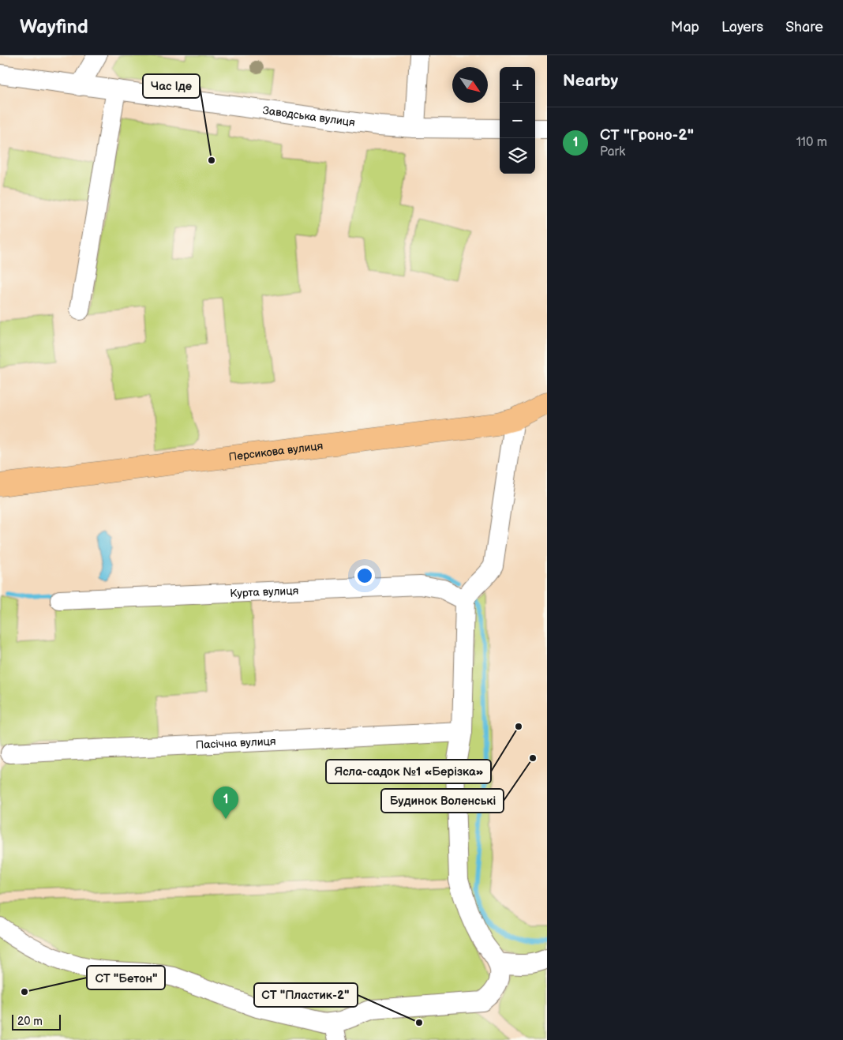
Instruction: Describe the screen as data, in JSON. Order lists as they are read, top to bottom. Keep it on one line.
{"streets":{"main road":["Персикова вулиця"],"street":["Заводська вулиця","Курта вулиця","Пасічна вулиця"]},"places":["Час Іде","Ясла-садок №1 «Берізка»","Будинок Воленські","СТ \"Бетон\"","СТ \"Пластик-2\""],"scale_bar":"20 m","north":"bottom right","page":{"header":"Wayfind","nav":["Map","Layers","Share"],"heading":"Nearby","map_buttons":["+","−"],"list":[{"mark":"1","name":"СТ \"Гроно-2\"","note":"Park","value":"110 m"}],"pins":"1","scale":"20 m"}}
